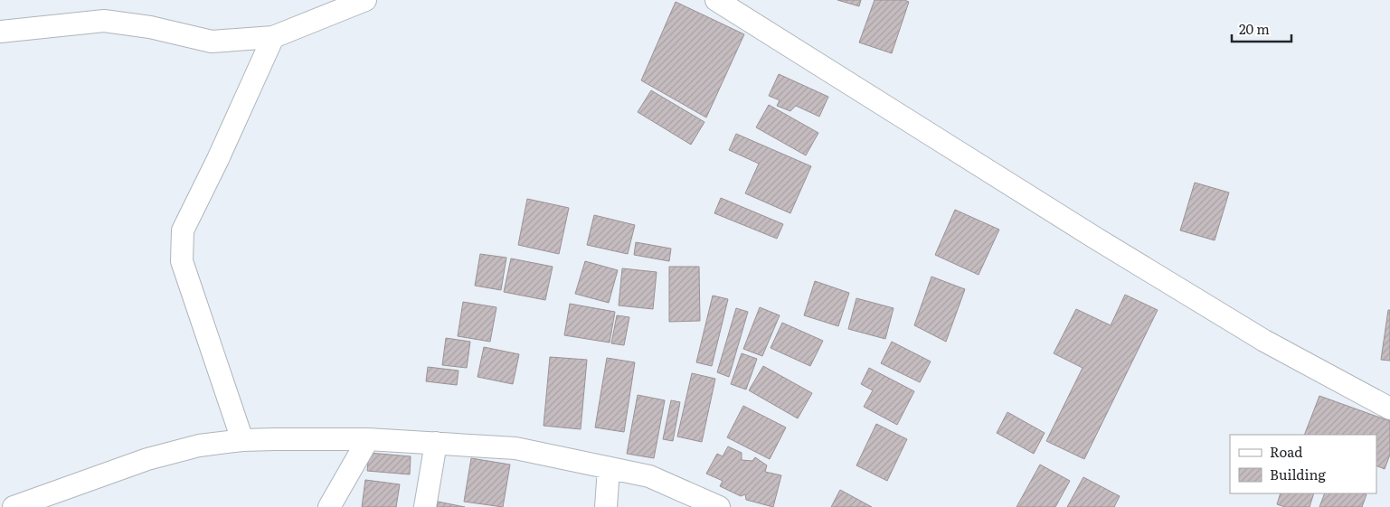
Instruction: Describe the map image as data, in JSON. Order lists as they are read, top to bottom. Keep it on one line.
{"legend":["Road","Building"],"scale_bar":"20 m"}
